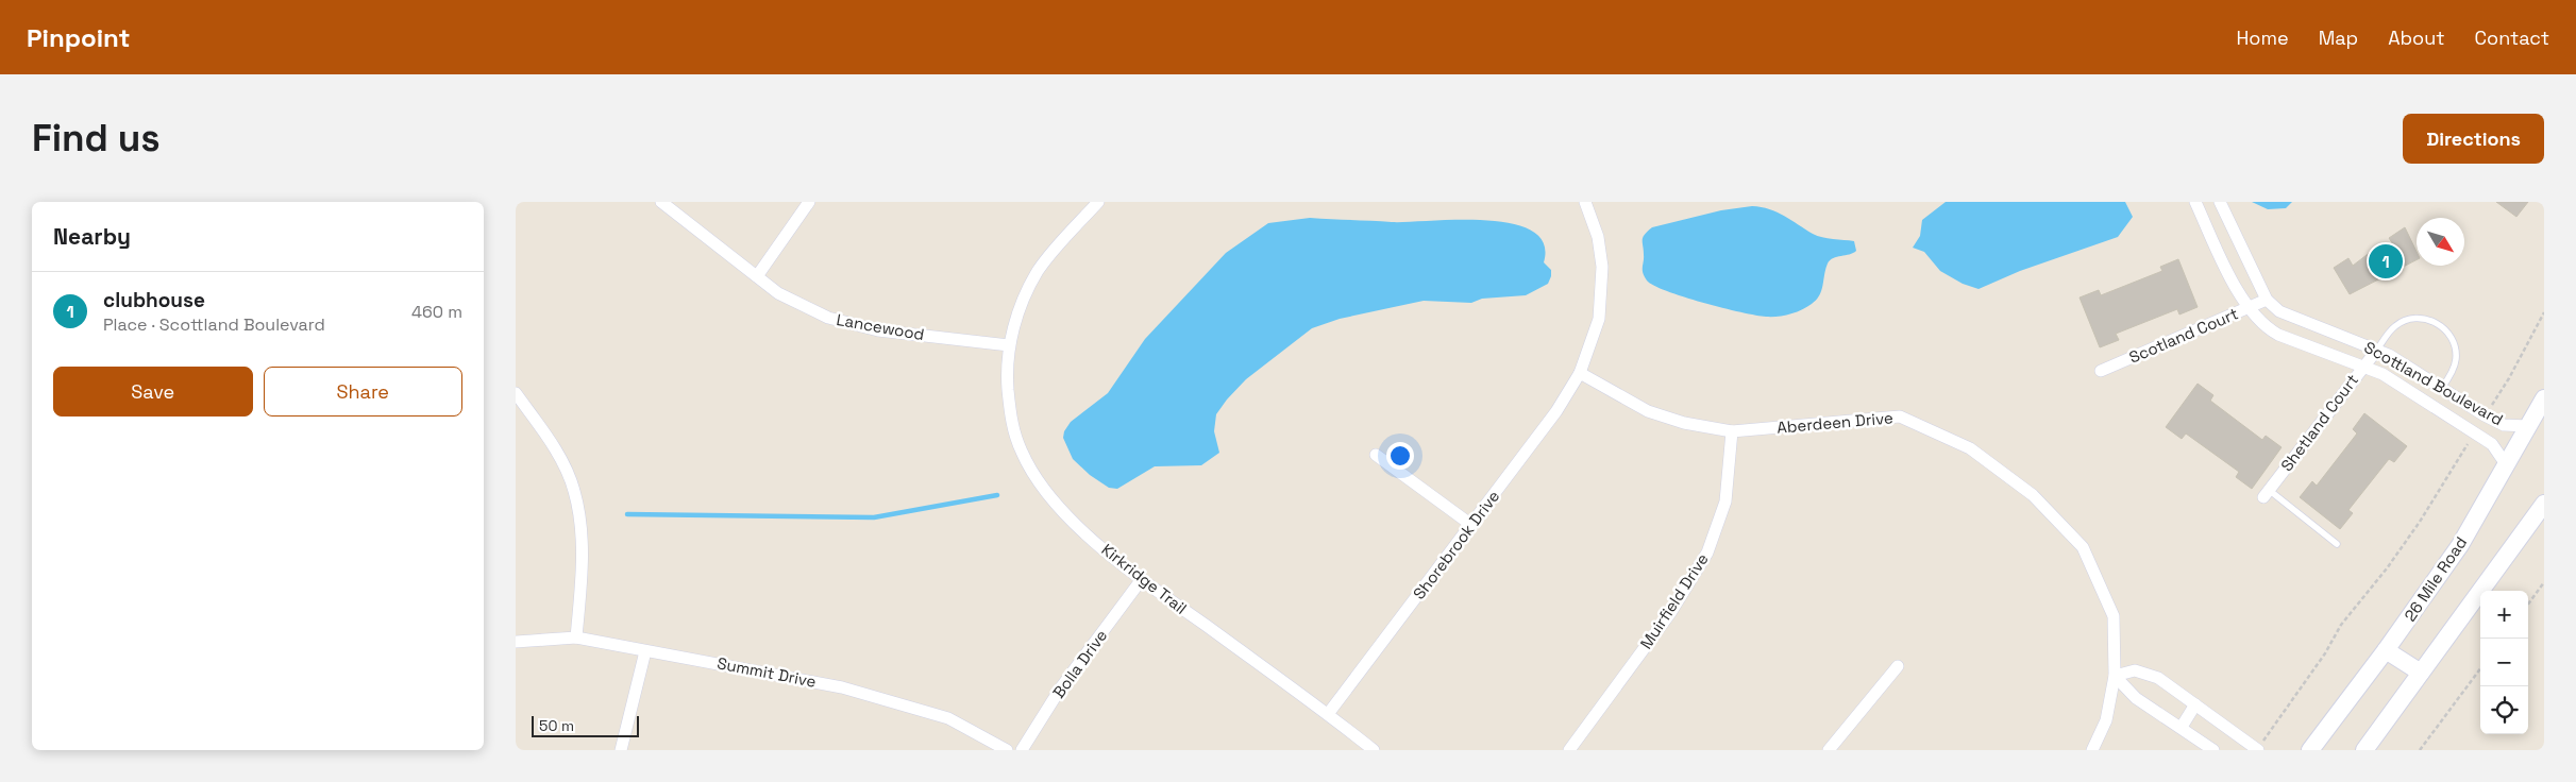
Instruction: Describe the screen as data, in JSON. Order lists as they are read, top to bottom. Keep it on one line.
{"streets":{"main road":["26 Mile Road"],"street":["Lancewood","Scotland Court","Scottland Boulevard","Aberdeen Drive","Shetland Court","Shorebrook Drive","Kirkridge Trail","Muirfield Drive","Bolla Drive","Summit Drive"]},"crossings":[["Lancewood","Kirkridge Trail"],["Scotland Court","Scottland Boulevard"],["Scottland Boulevard","Shetland Court"],["Scottland Boulevard","26 Mile Road"],["Aberdeen Drive","Shorebrook Drive"],["Aberdeen Drive","Muirfield Drive"],["Shorebrook Drive","Kirkridge Trail"],["Kirkridge Trail","Bolla Drive"]],"scale_bar":"50 m","north":"bottom right","page":{"header":"Pinpoint","nav":["Home","Map","About","Contact"],"buttons":["Directions",["Save","Share"]],"title":"Find us","heading":"Nearby","pins":"1","list":[{"mark":"1","name":"clubhouse","note":"Place · Scottland Boulevard","value":"460 m"}],"map_buttons":["+","−"],"scale":"50 m"}}
